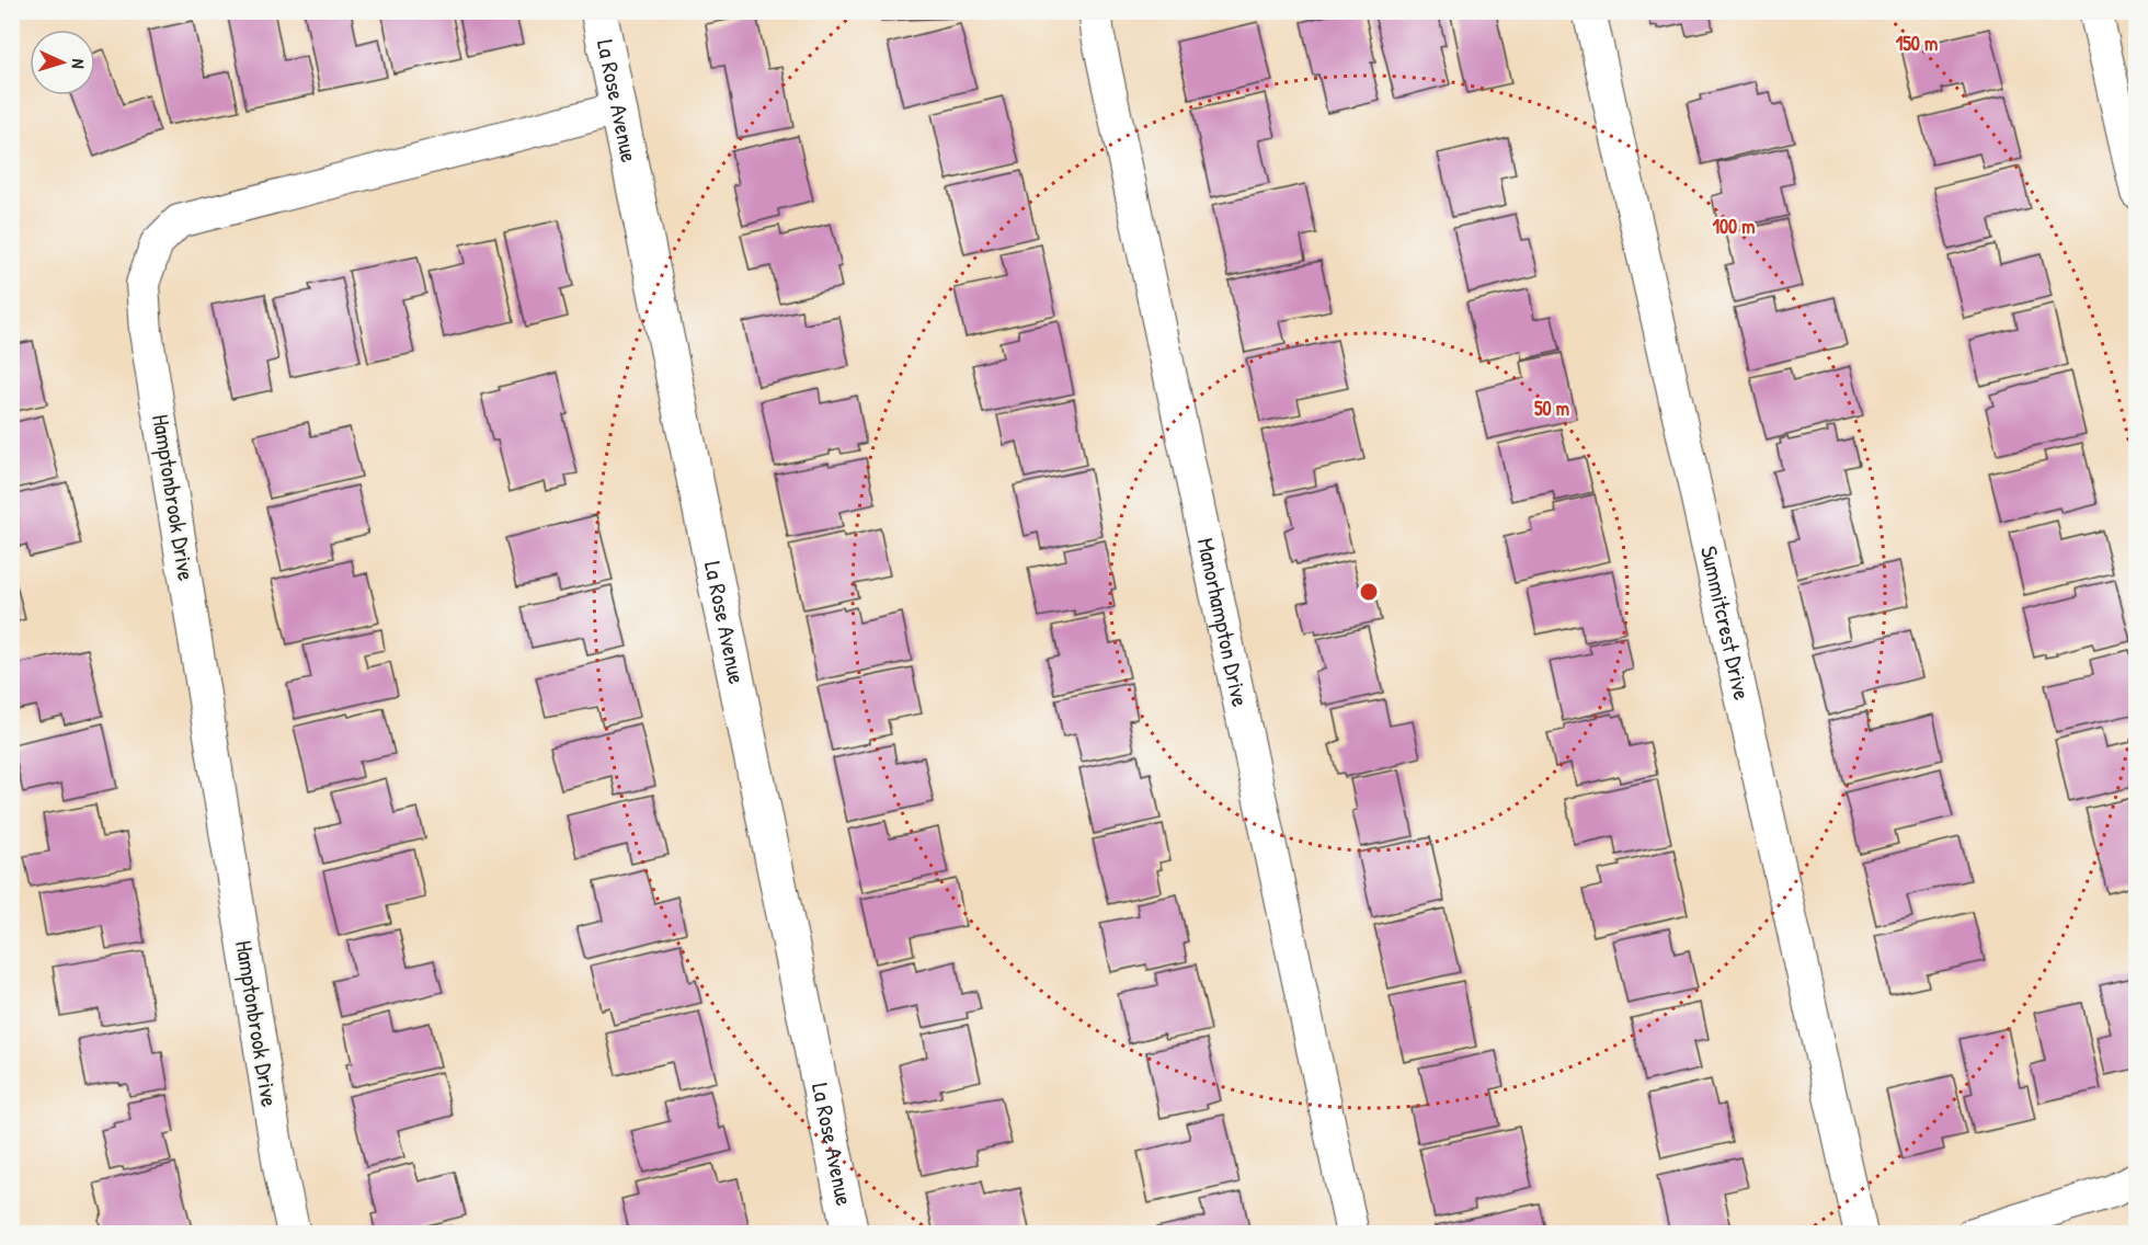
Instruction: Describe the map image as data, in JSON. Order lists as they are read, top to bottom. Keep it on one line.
{"streets":{"street":["La Rose Avenue","Hamptonbrook Drive","Manorhampton Drive","Summitcrest Drive"]},"crossings":[["La Rose Avenue","Hamptonbrook Drive"]],"north":"right","rings":["150 m","100 m","50 m"]}
